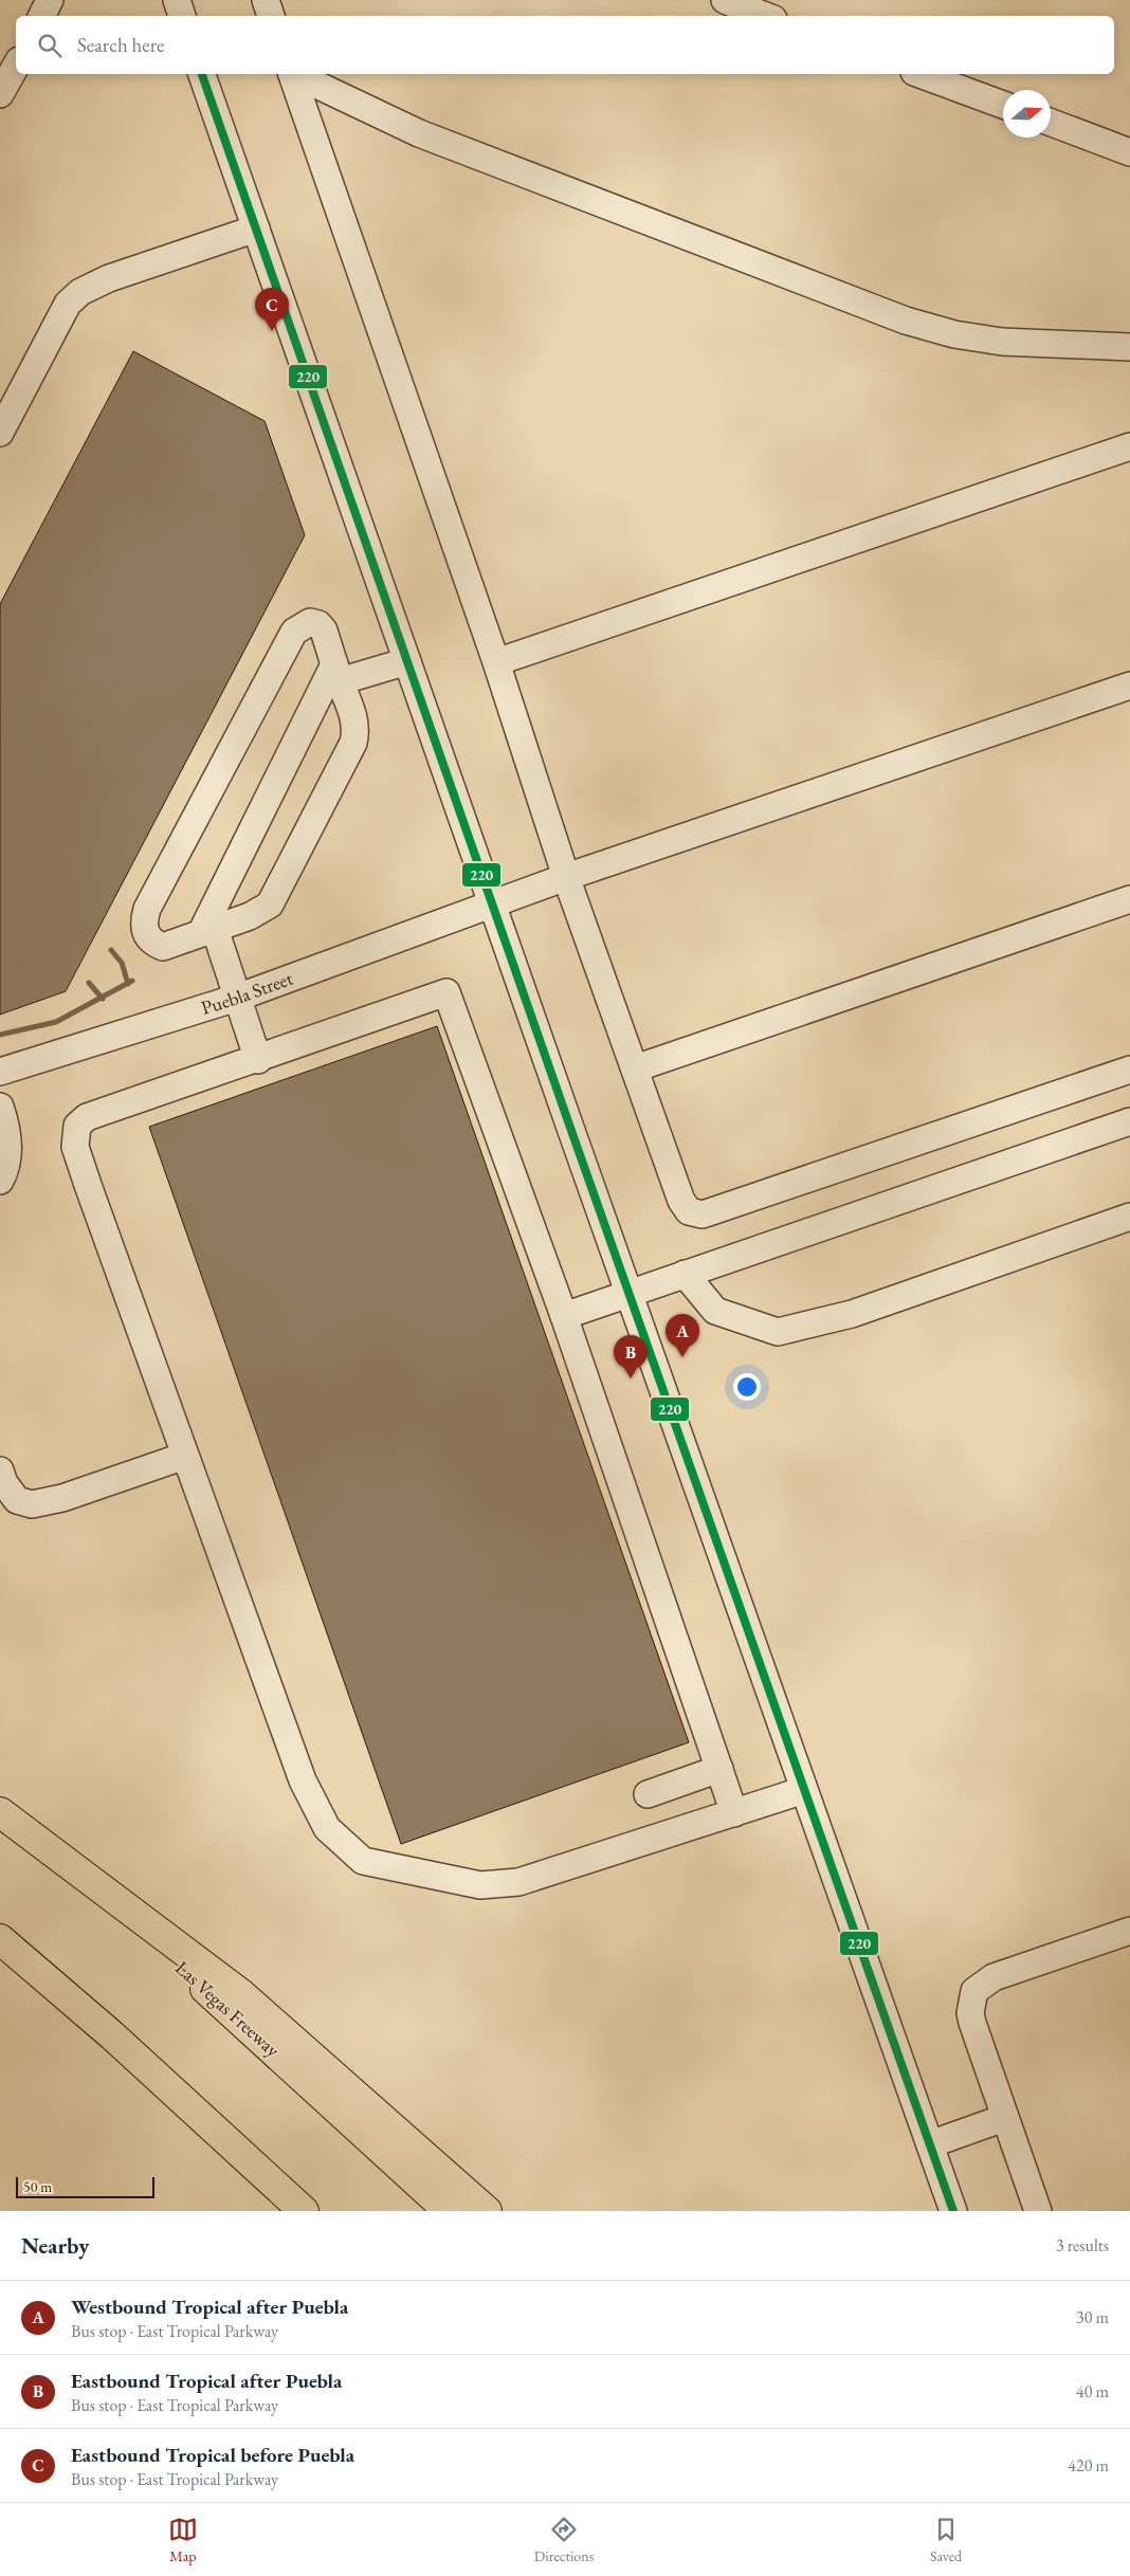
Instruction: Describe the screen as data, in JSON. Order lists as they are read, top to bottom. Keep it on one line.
{"streets":{"highway":["Las Vegas Freeway"],"street":["Puebla Street"]},"lines":["transit line 220"],"scale_bar":"50 m","north":"right","page":{"search":"Search here","pins":["C","A","B"],"scale":"50 m","heading":["Nearby","3 results"],"list":[{"mark":"A","name":"Westbound Tropical after Puebla","note":"Bus stop · East Tropical Parkway","value":"30 m"},{"mark":"B","name":"Eastbound Tropical after Puebla","note":"Bus stop · East Tropical Parkway","value":"40 m"},{"mark":"C","name":"Eastbound Tropical before Puebla","note":"Bus stop · East Tropical Parkway","value":"420 m"}],"nav":["Map","Directions","Saved"]}}
